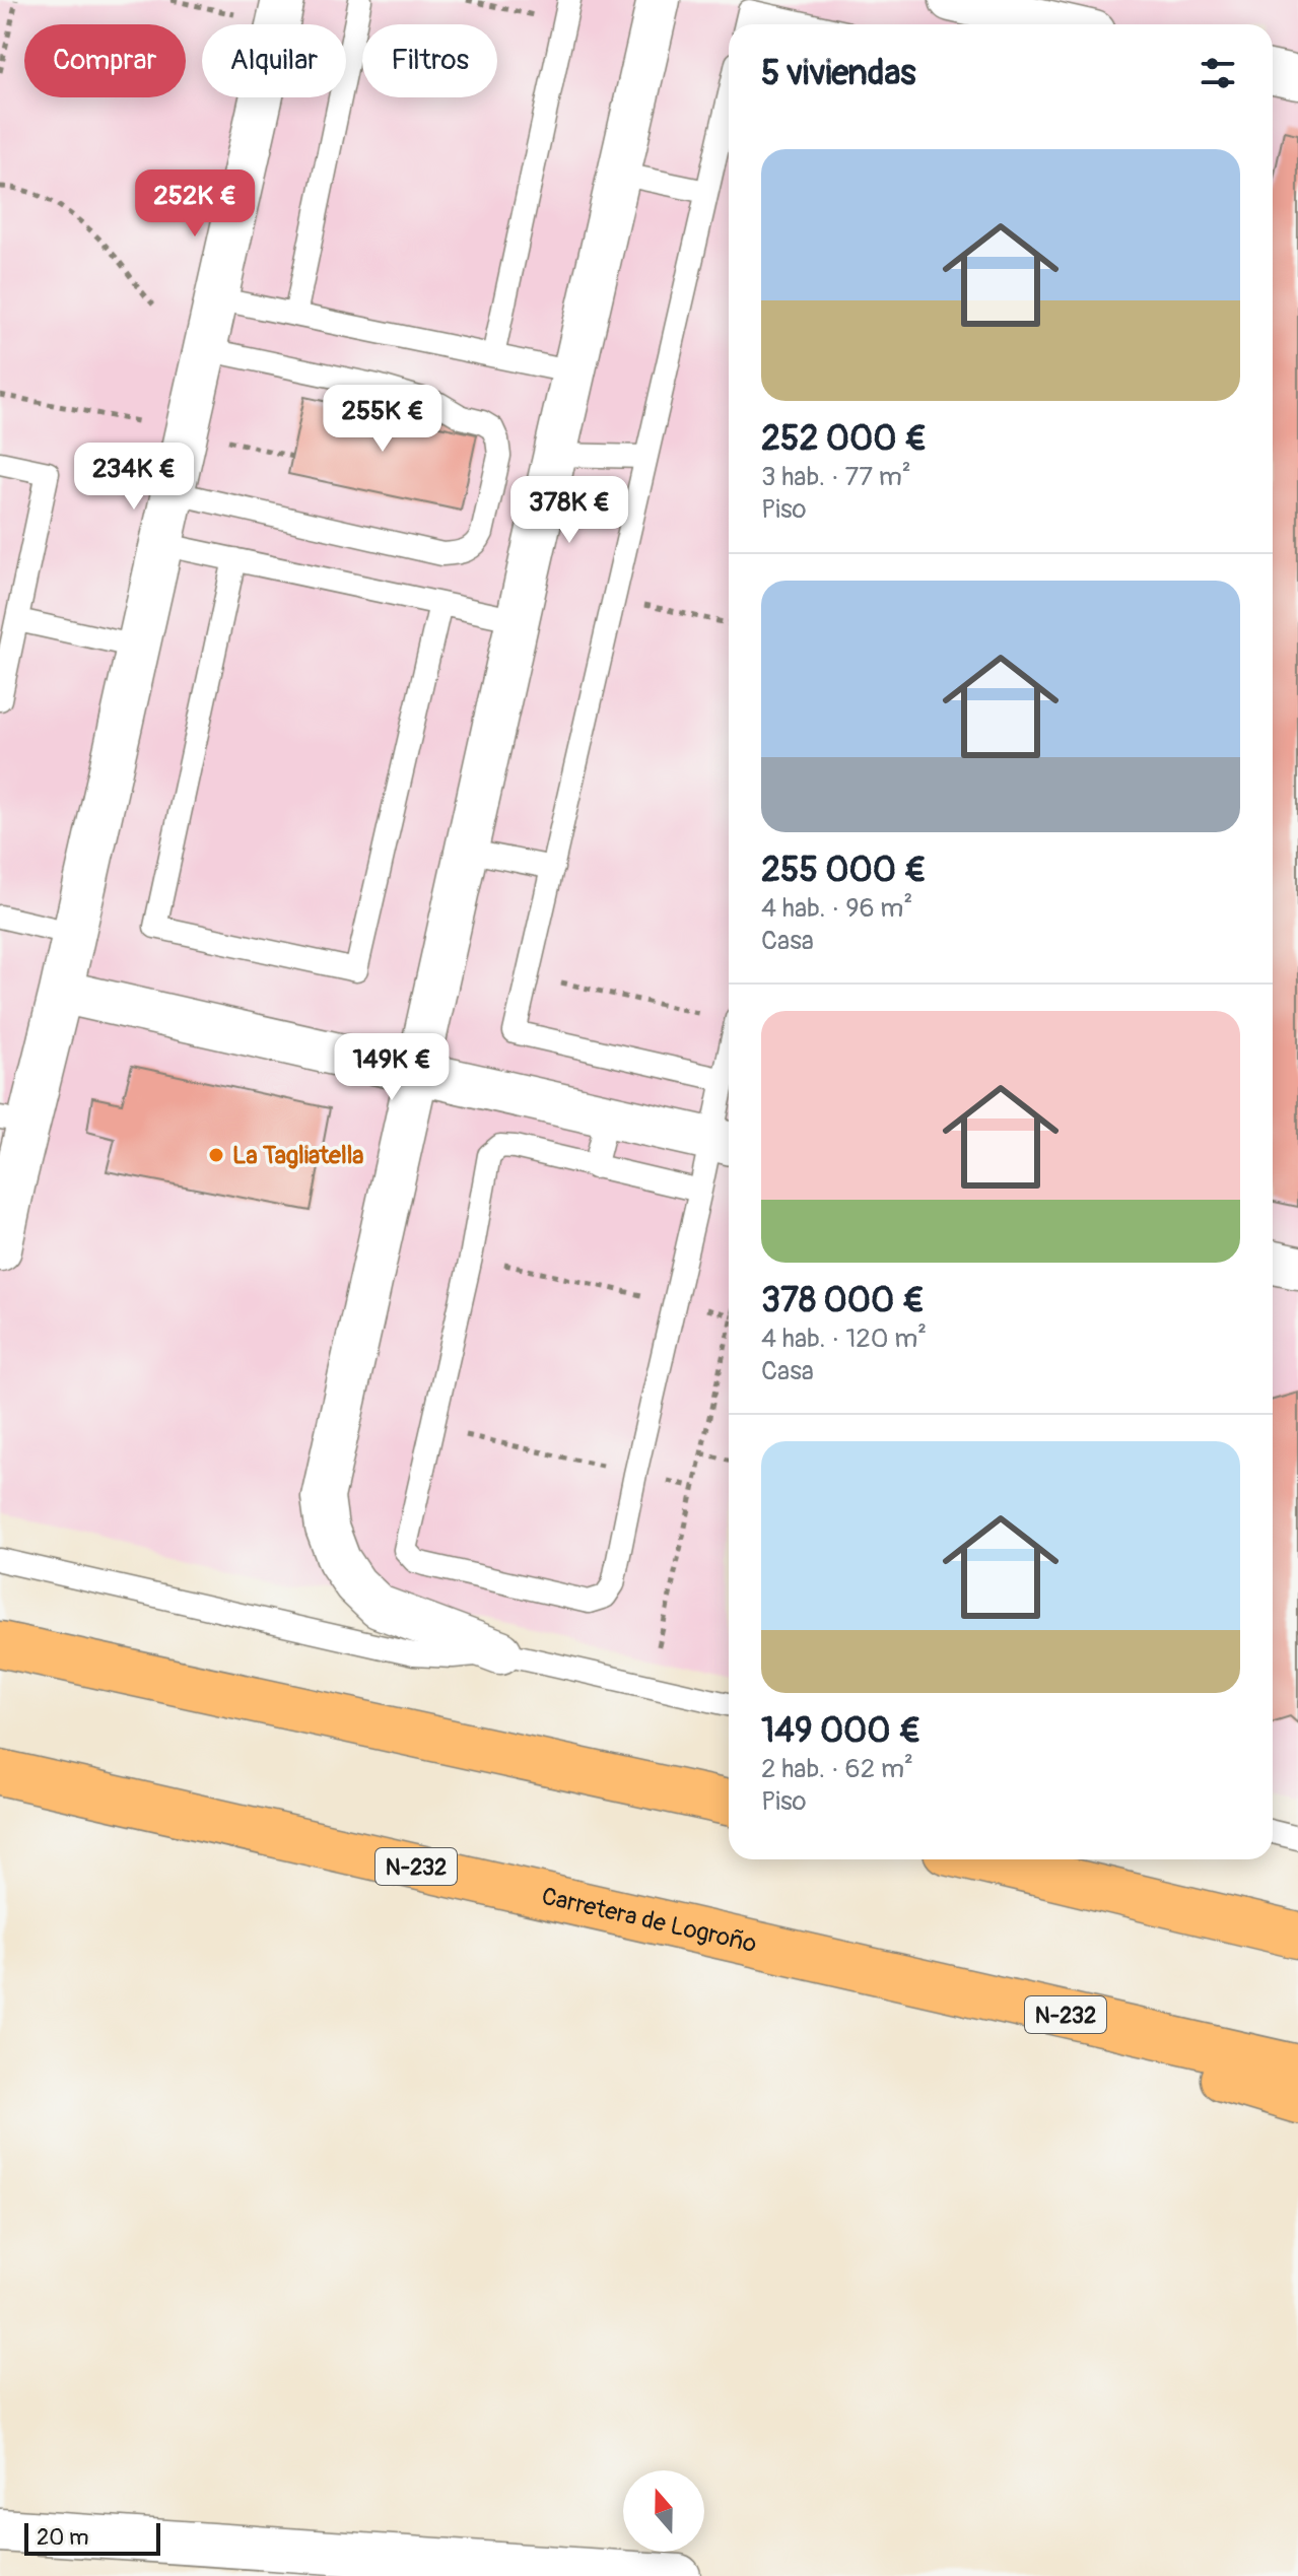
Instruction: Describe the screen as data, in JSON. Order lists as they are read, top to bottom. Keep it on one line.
{"streets":{"highway":["N-232","Carretera de Logroño"]},"places":["La Tagliatella"],"scale_bar":"20 m","north":"top","page":{"chip":["Comprar","Alquilar","Filtros"],"heading":"5 viviendas","list":[{"name":"252 000 €","note":"3 hab. · 77 m² · Piso"},{"name":"255 000 €","note":"4 hab. · 96 m² · Casa"},{"name":"378 000 €","note":"4 hab. · 120 m² · Casa"},{"name":"149 000 €","note":"2 hab. · 62 m² · Piso"}],"price":["252K €","255K €","234K €","378K €","149K €"],"scale":"20 m"}}
